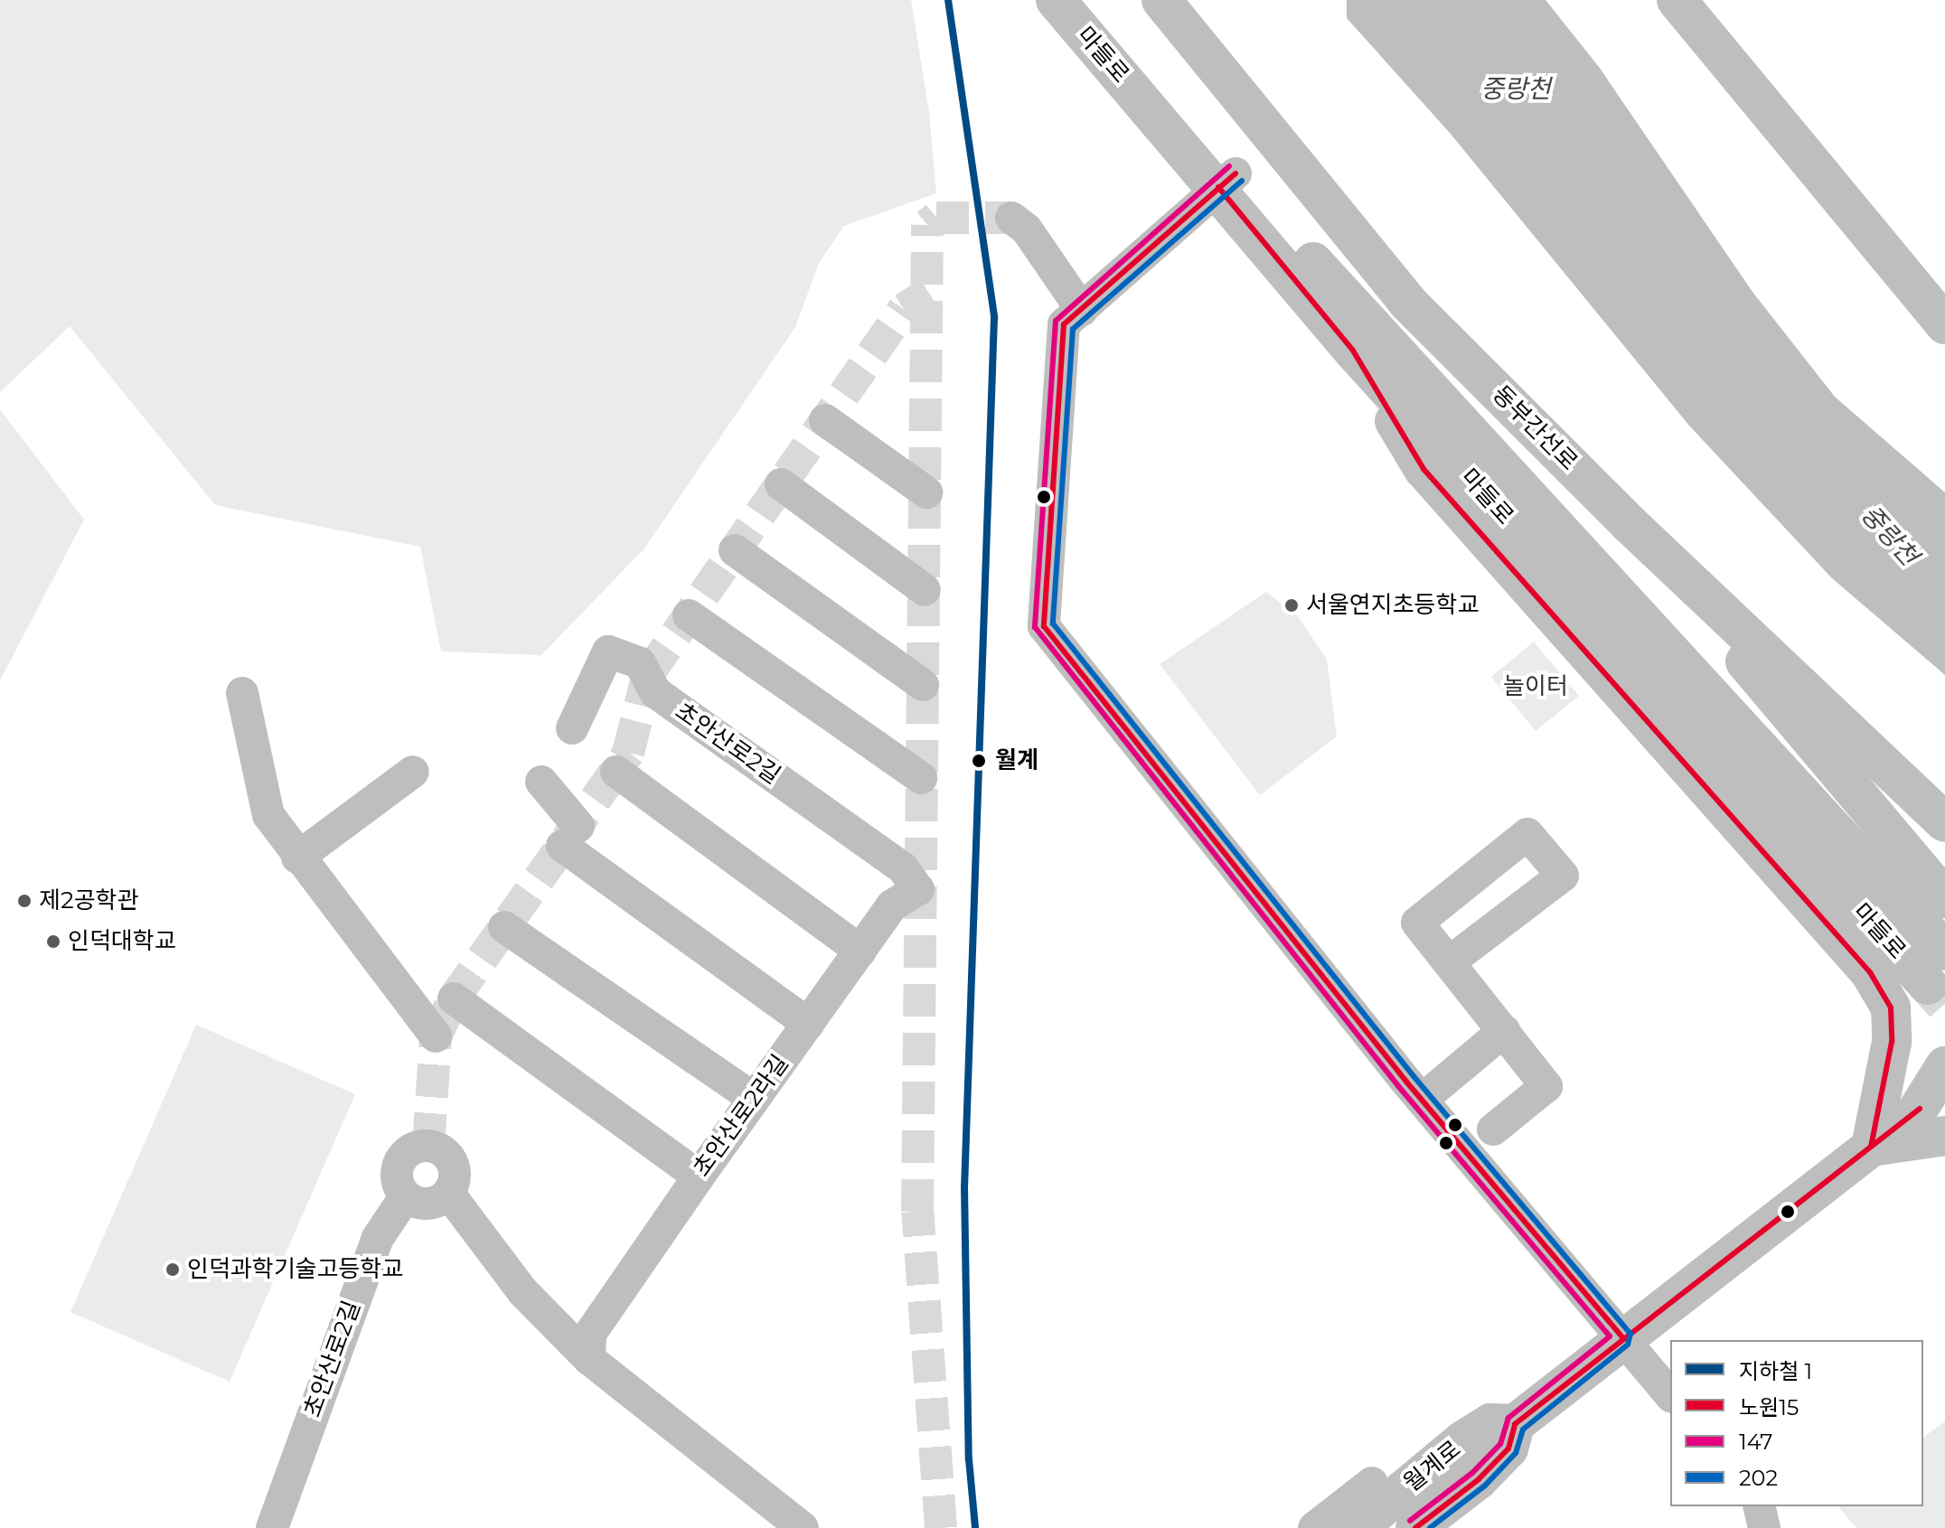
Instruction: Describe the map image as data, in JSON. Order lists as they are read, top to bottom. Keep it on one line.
{"streets":{"main road":["마들로","동부간선로","월계로"],"street":["초안산로2길","초안산로2라길"]},"crossings":[["초안산로2길","초안산로2라길"]],"water":["중랑천"],"parks":["놀이터"],"places":["서울연지초등학교","월계","제2공학관","인덕대학교","인덕과학기술고등학교"],"lines":["metro line 1","transit line 147","transit line 노원15","transit line 202"],"legend":["지하철 1","노원15","147","202"]}
